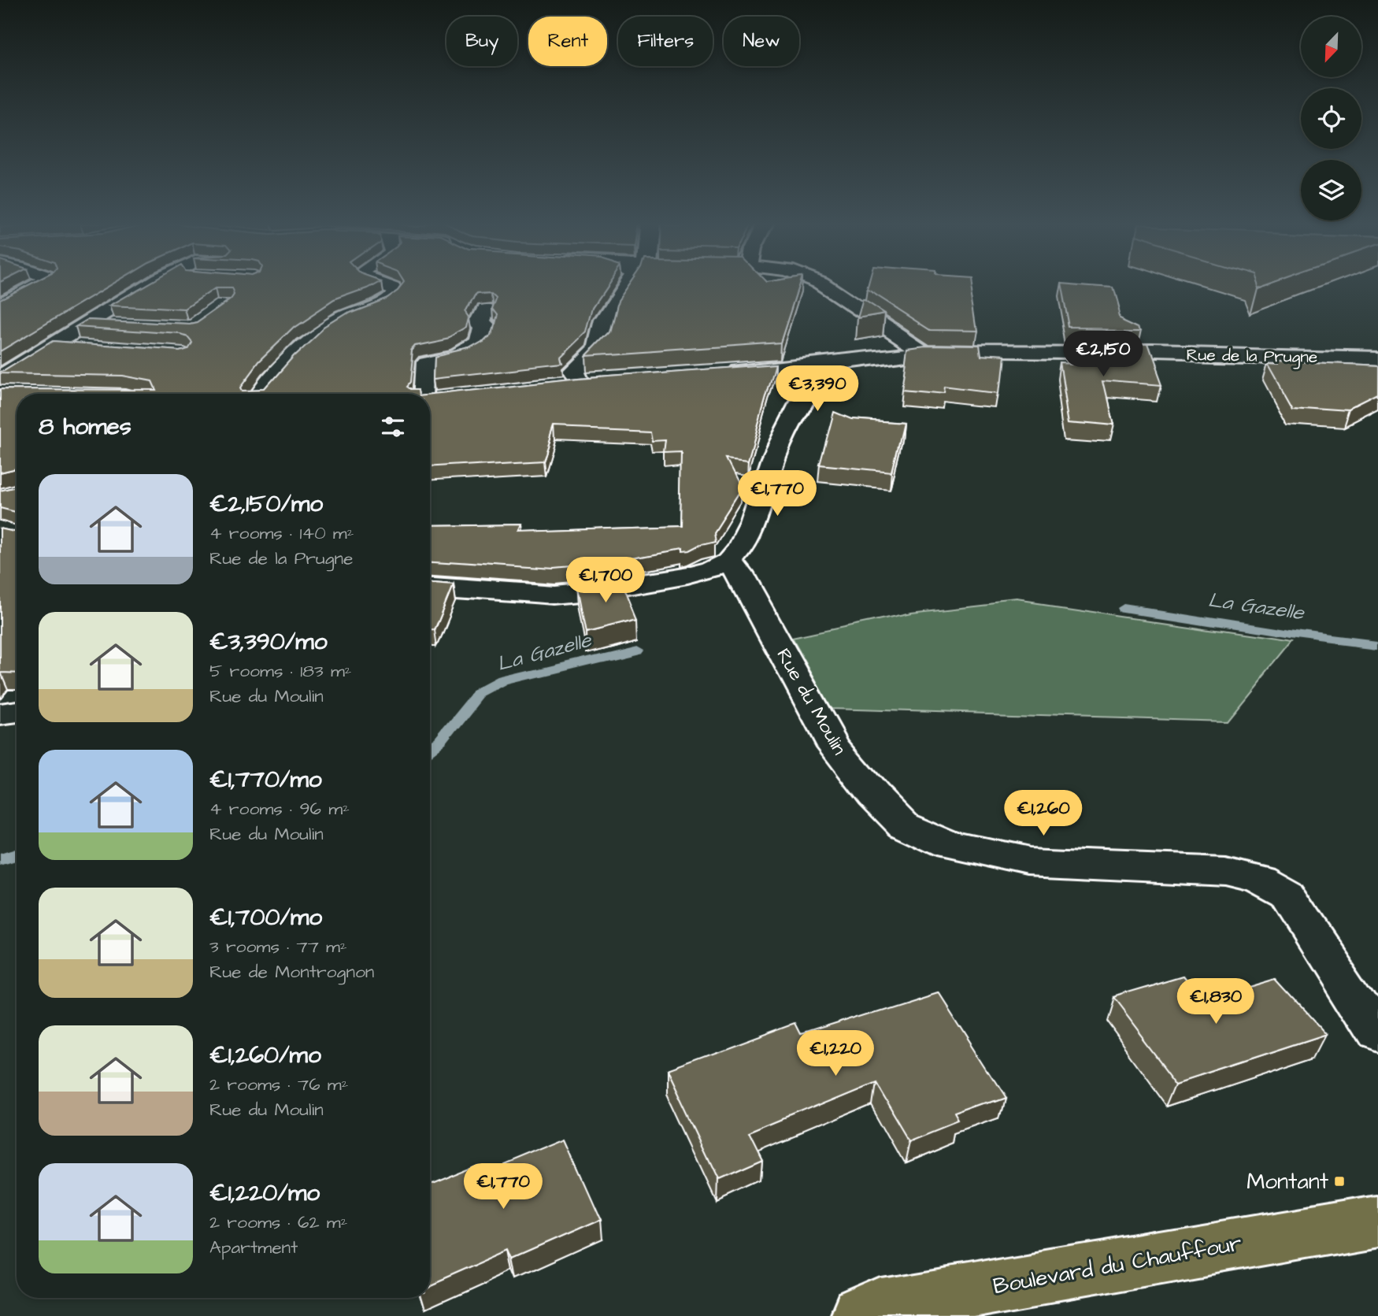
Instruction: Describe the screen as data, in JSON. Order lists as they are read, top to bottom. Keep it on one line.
{"streets":{"main road":["Boulevard du Chauffour"],"street":["Rue de la Prugne","Rue du Moulin"]},"water":["La Gazelle"],"places":{"transit":["Montant"]},"north":"bottom left","page":{"chip":["Buy","Rent","Filters","New"],"price":["€2,150","€3,390","€1,770","€1,700","€1,260","€1,830","€1,220","€1,770"],"heading":"8 homes","list":[{"name":"€2,150/mo","note":"4 rooms · 140 m² · Rue de la Prugne"},{"name":"€3,390/mo","note":"5 rooms · 183 m² · Rue du Moulin"},{"name":"€1,770/mo","note":"4 rooms · 96 m² · Rue du Moulin"},{"name":"€1,700/mo","note":"3 rooms · 77 m² · Rue de Montrognon"},{"name":"€1,260/mo","note":"2 rooms · 76 m² · Rue du Moulin"},{"name":"€1,220/mo","note":"2 rooms · 62 m² · Apartment"}]}}
